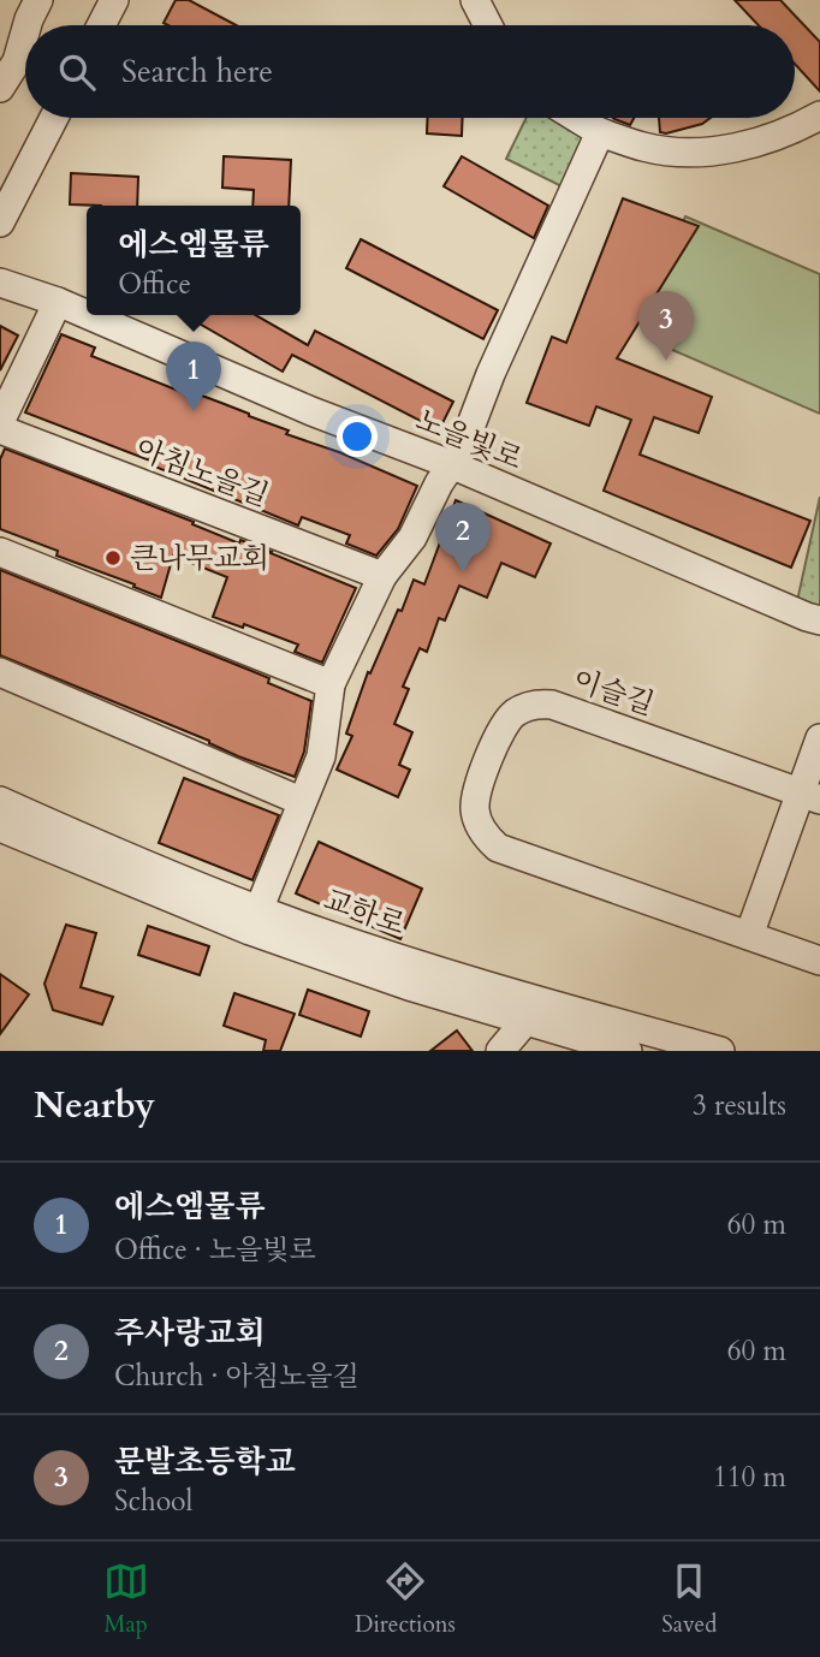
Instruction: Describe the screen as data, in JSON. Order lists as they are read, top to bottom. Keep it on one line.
{"streets":{"street":["노을빛로","아침노을길","이슬길","교하로"]},"places":["큰나무교회"],"page":{"search":"Search here","popup":["에스엠물류","Office"],"pins":["3","1","2"],"heading":["Nearby","3 results"],"list":[{"mark":"1","name":"에스엠물류","note":"Office · 노을빛로","value":"60 m"},{"mark":"2","name":"주사랑교회","note":"Church · 아침노을길","value":"60 m"},{"mark":"3","name":"문발초등학교","note":"School","value":"110 m"}],"nav":["Map","Directions","Saved"]}}
